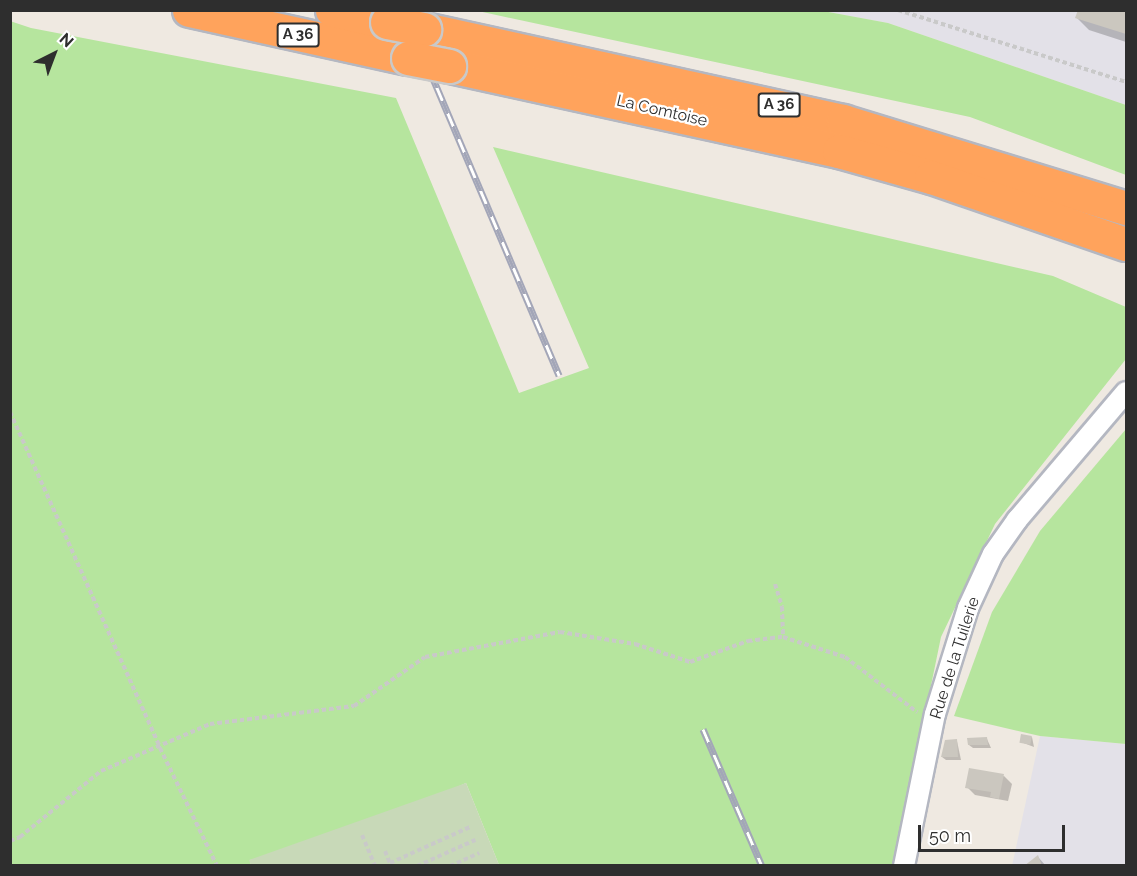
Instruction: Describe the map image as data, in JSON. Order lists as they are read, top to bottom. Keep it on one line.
{"streets":{"highway":["A 36","La Comtoise"],"street":["Rue de la Tuilerie"]},"scale_bar":"50 m","north":"top right"}
